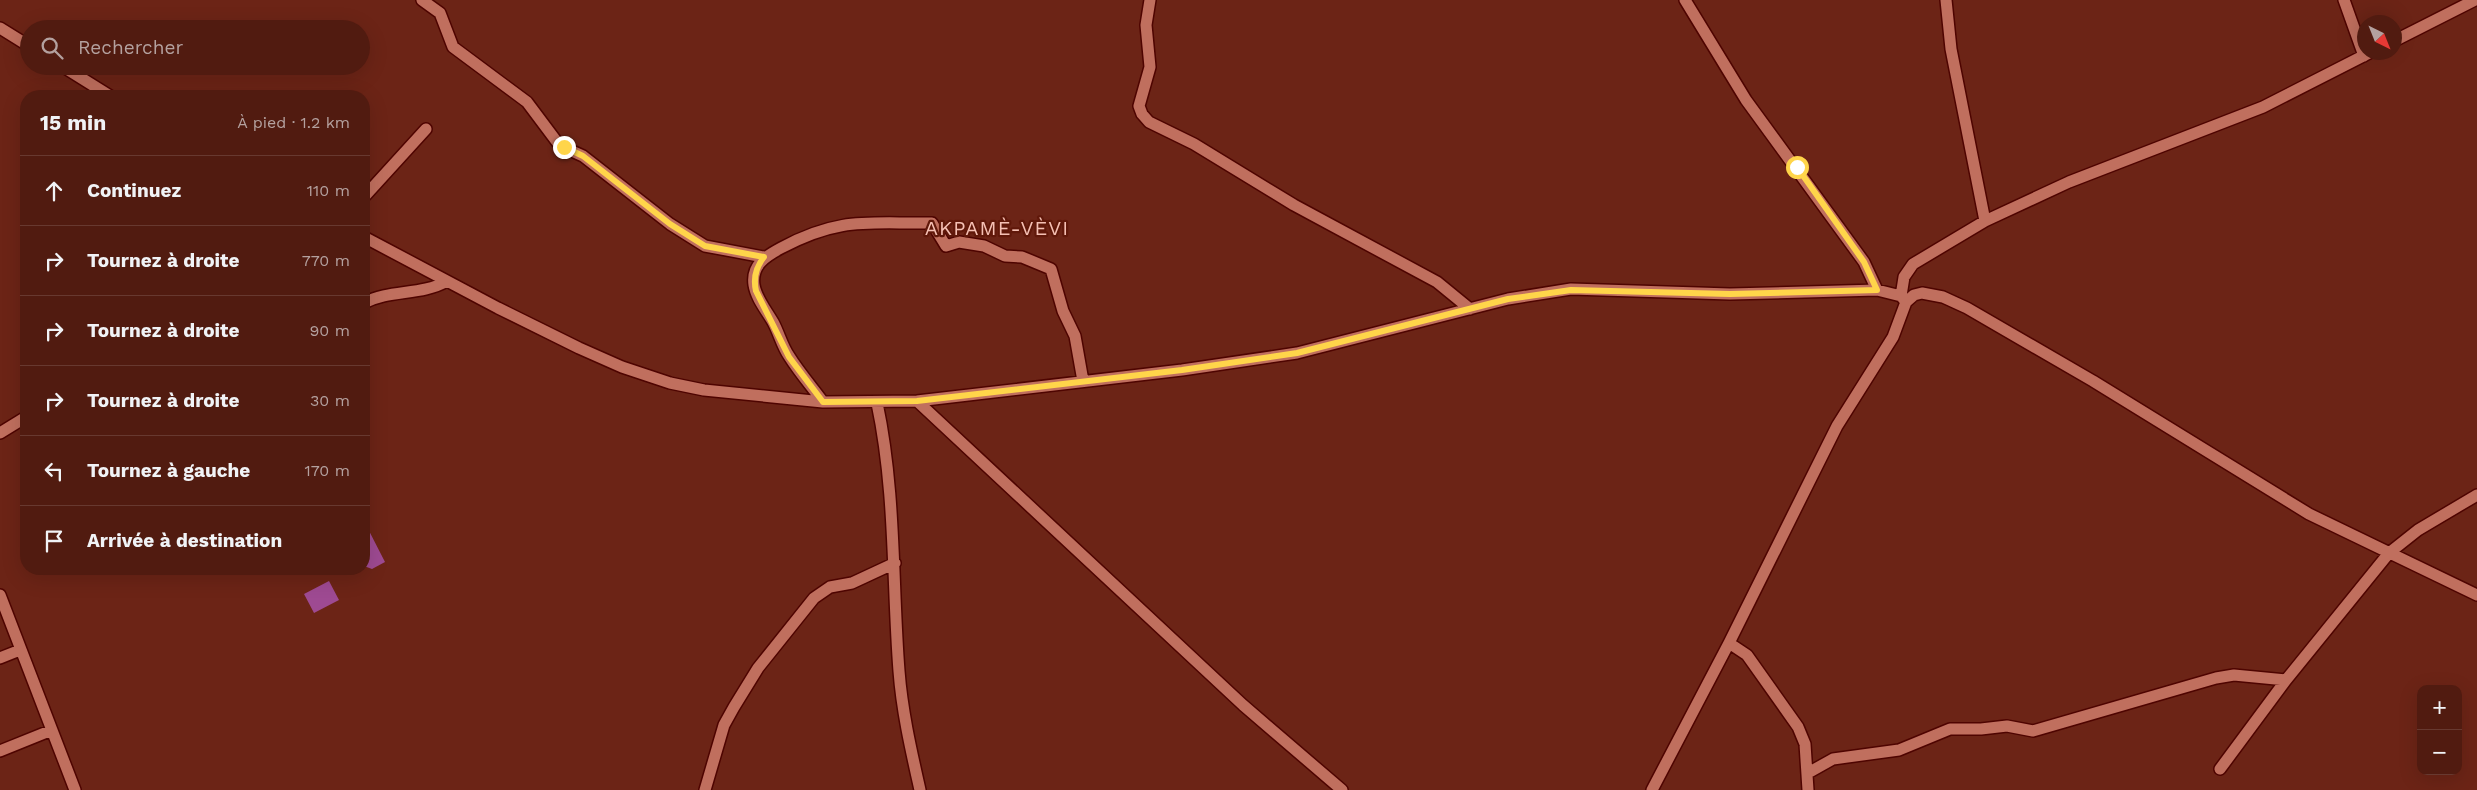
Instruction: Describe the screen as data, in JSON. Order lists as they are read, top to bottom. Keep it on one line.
{"districts":["AKPAMÈ-VÈVI"],"north":"bottom right","page":{"search":"Rechercher","heading":["15 min","À pied · 1.2 km"],"list":[["Continuez","110 m"],["Tournez à droite","770 m"],["Tournez à droite","90 m"],["Tournez à droite","30 m"],["Tournez à gauche","170 m"],"Arrivée à destination"],"map_buttons":["+","−"]}}
